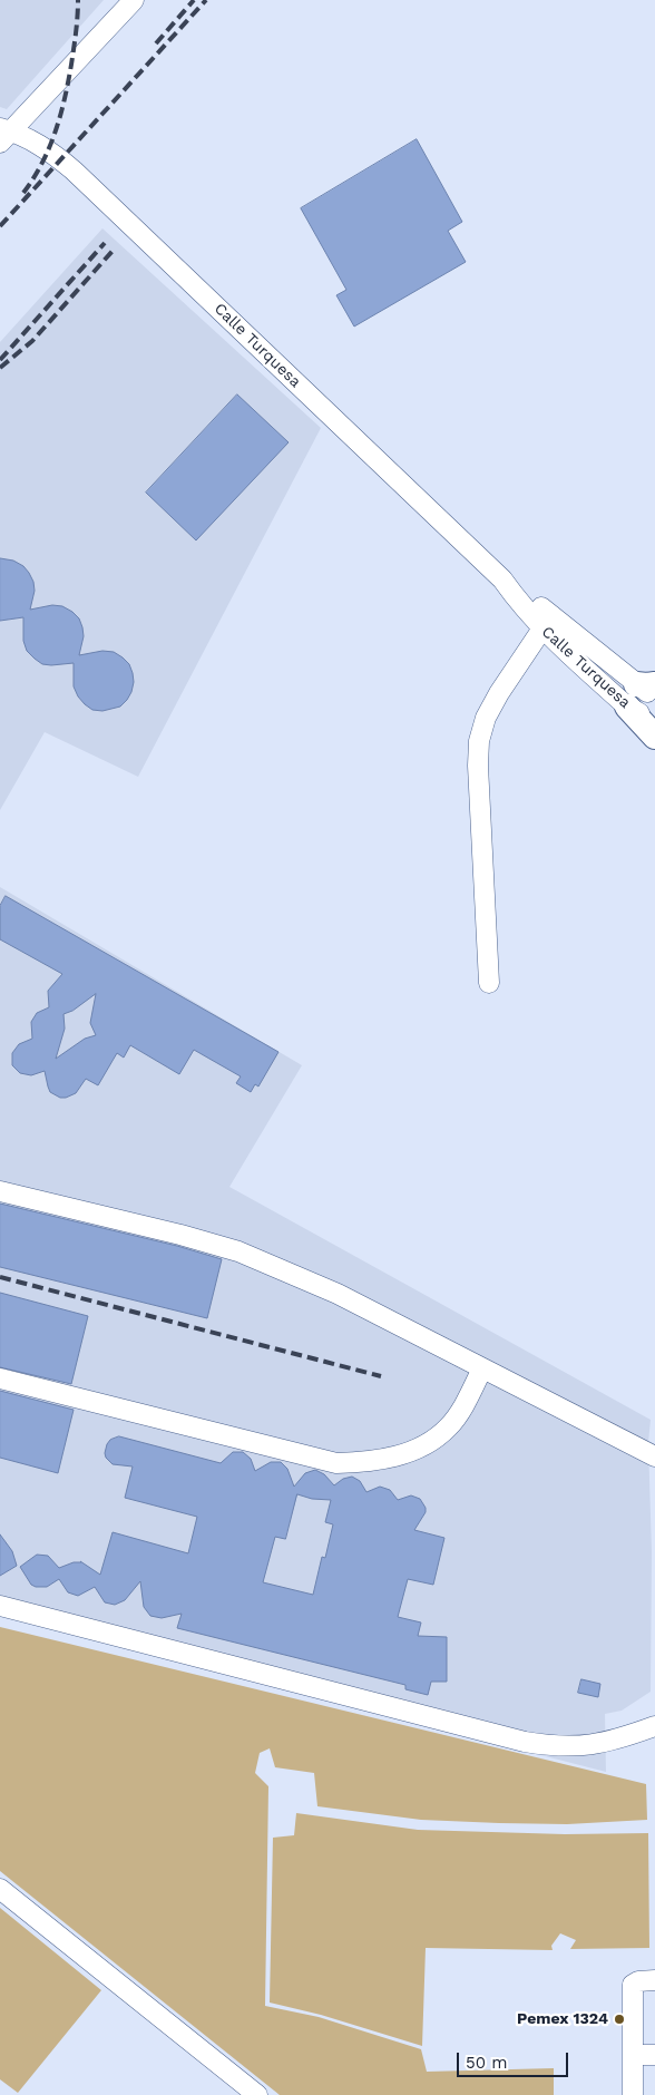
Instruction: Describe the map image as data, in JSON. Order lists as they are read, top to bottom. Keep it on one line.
{"streets":{"street":["Calle Turquesa"]},"places":["Pemex 1324"],"scale_bar":"50 m"}
